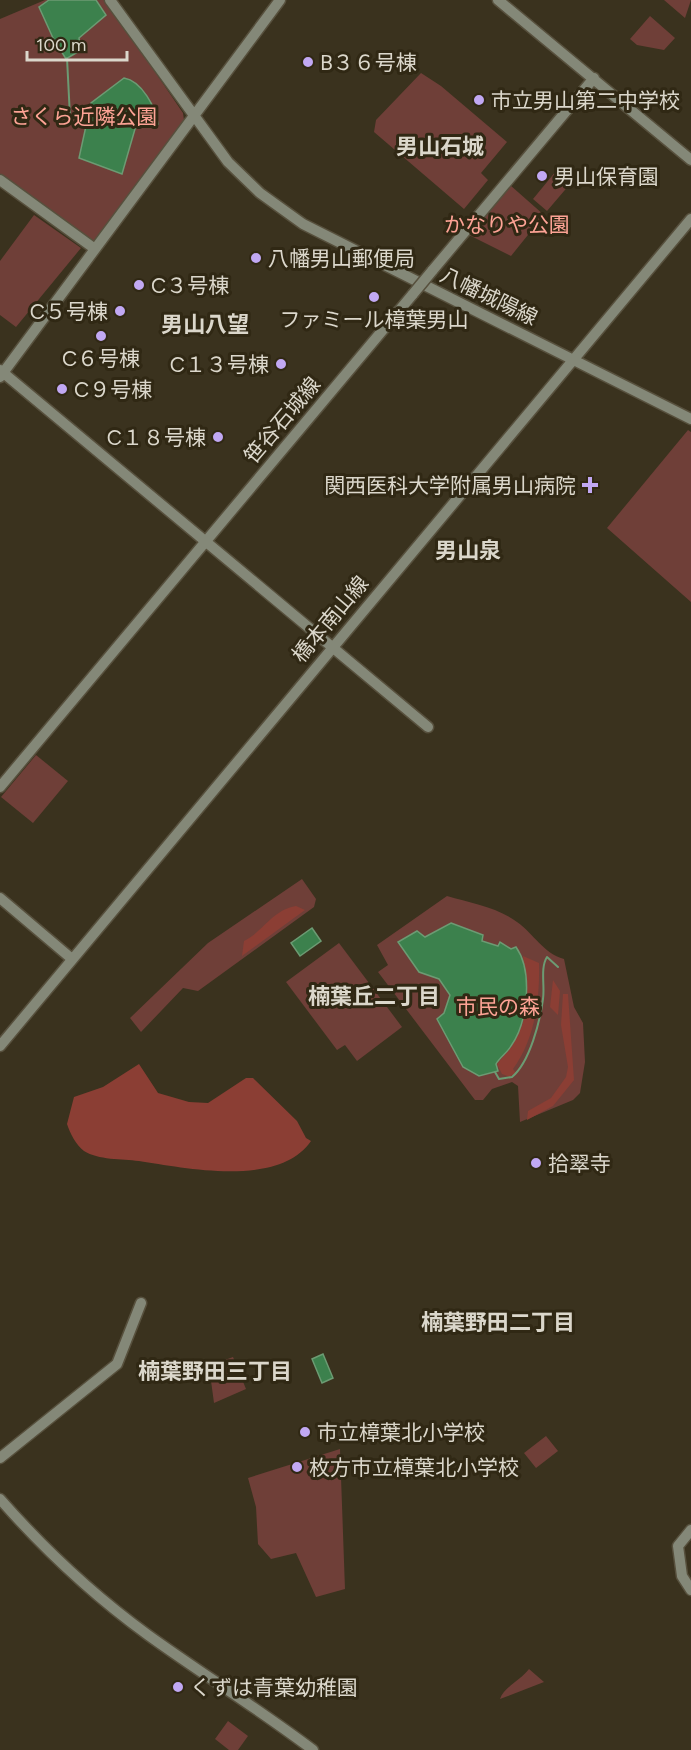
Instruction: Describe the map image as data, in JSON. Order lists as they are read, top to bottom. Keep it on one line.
{"streets":{"street":["八幡城陽線","笹谷石城線","橋本南山線"]},"crossings":[["八幡城陽線","橋本南山線"]],"districts":["男山石城","男山八望","男山泉","楠葉丘二丁目","楠葉野田二丁目","楠葉野田三丁目"],"parks":["さくら近隣公園","かなりや公園","市民の森"],"places":{"other":["B３６号棟","市立男山第二中学校","男山保育園","八幡男山郵便局","C３号棟","ファミール樟葉男山","C５号棟","C６号棟","C１３号棟","C９号棟","C１８号棟","拾翠寺","市立樟葉北小学校","枚方市立樟葉北小学校","くずは青葉幼稚園"],"health":["関西医科大学附属男山病院"]},"scale_bar":"100 m"}
